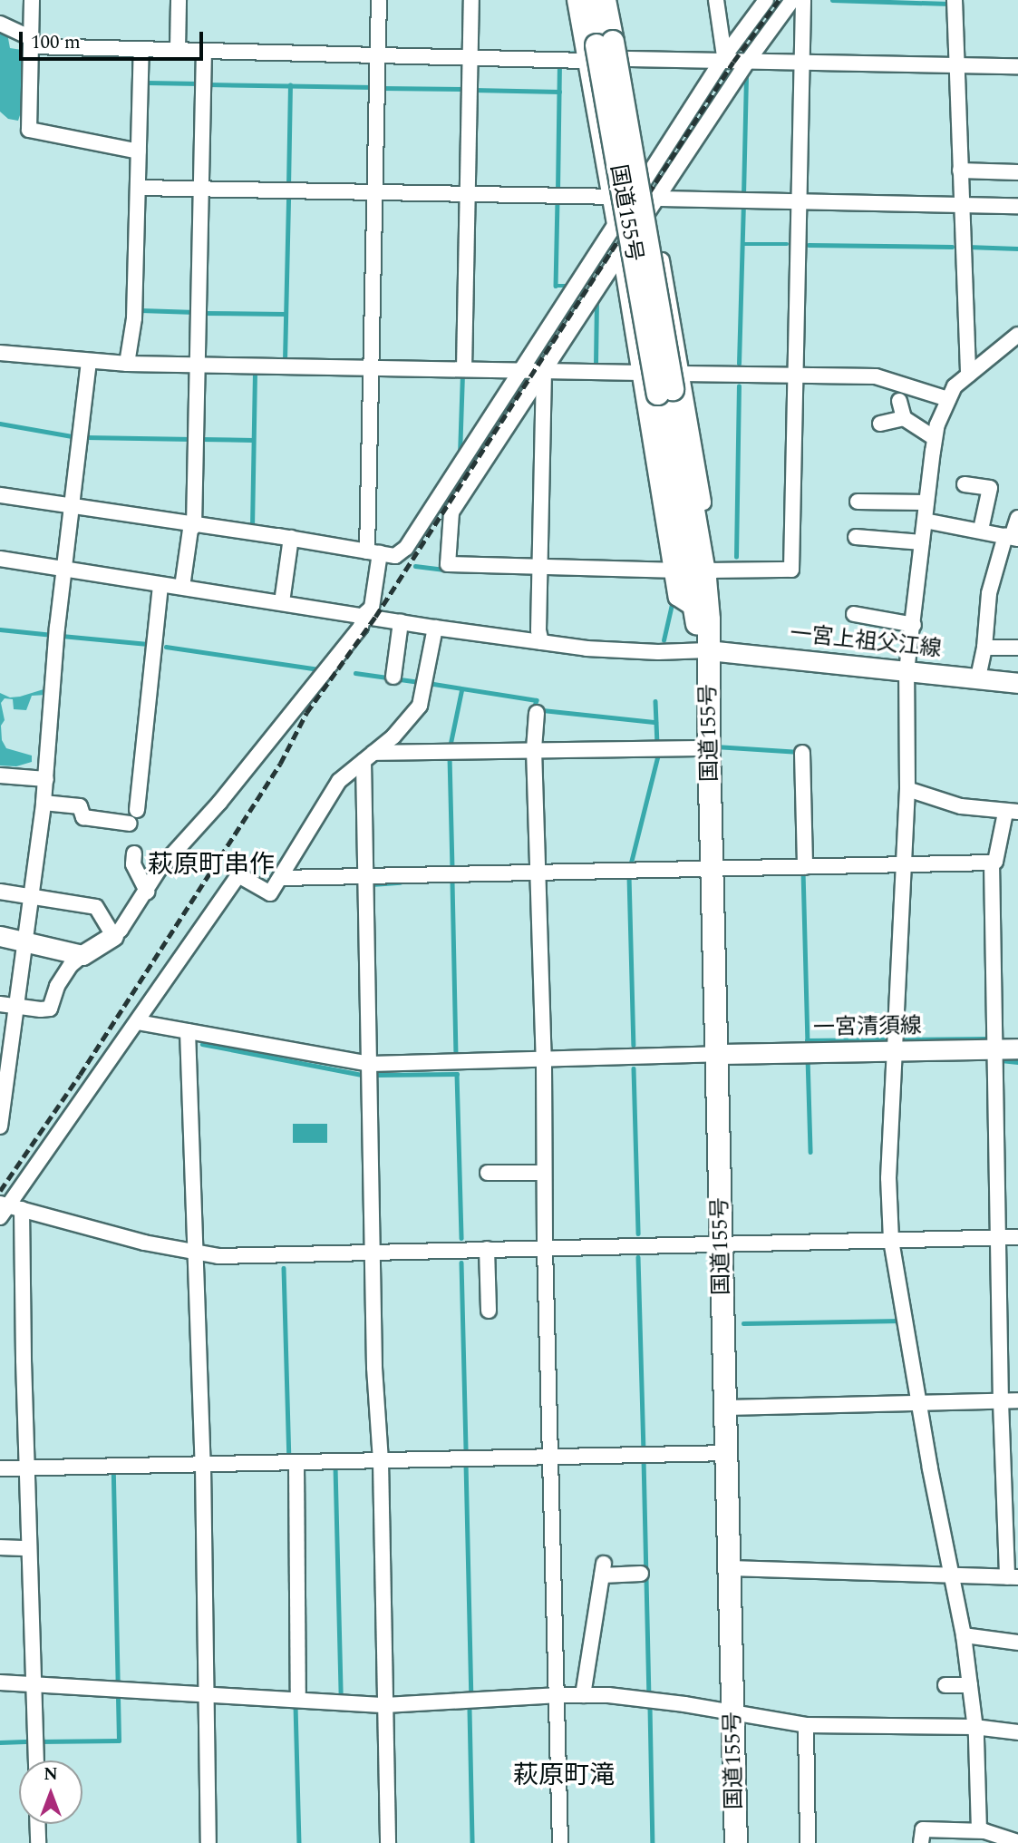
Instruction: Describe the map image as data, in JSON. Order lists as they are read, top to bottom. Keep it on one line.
{"streets":{"highway":["国道155号"],"main road":["一宮上祖父江線","一宮清須線"]},"crossings":[["国道155号","一宮上祖父江線"],["国道155号","一宮清須線"]],"districts":["萩原町串作","萩原町滝"],"scale_bar":"100 m","north":"top"}
